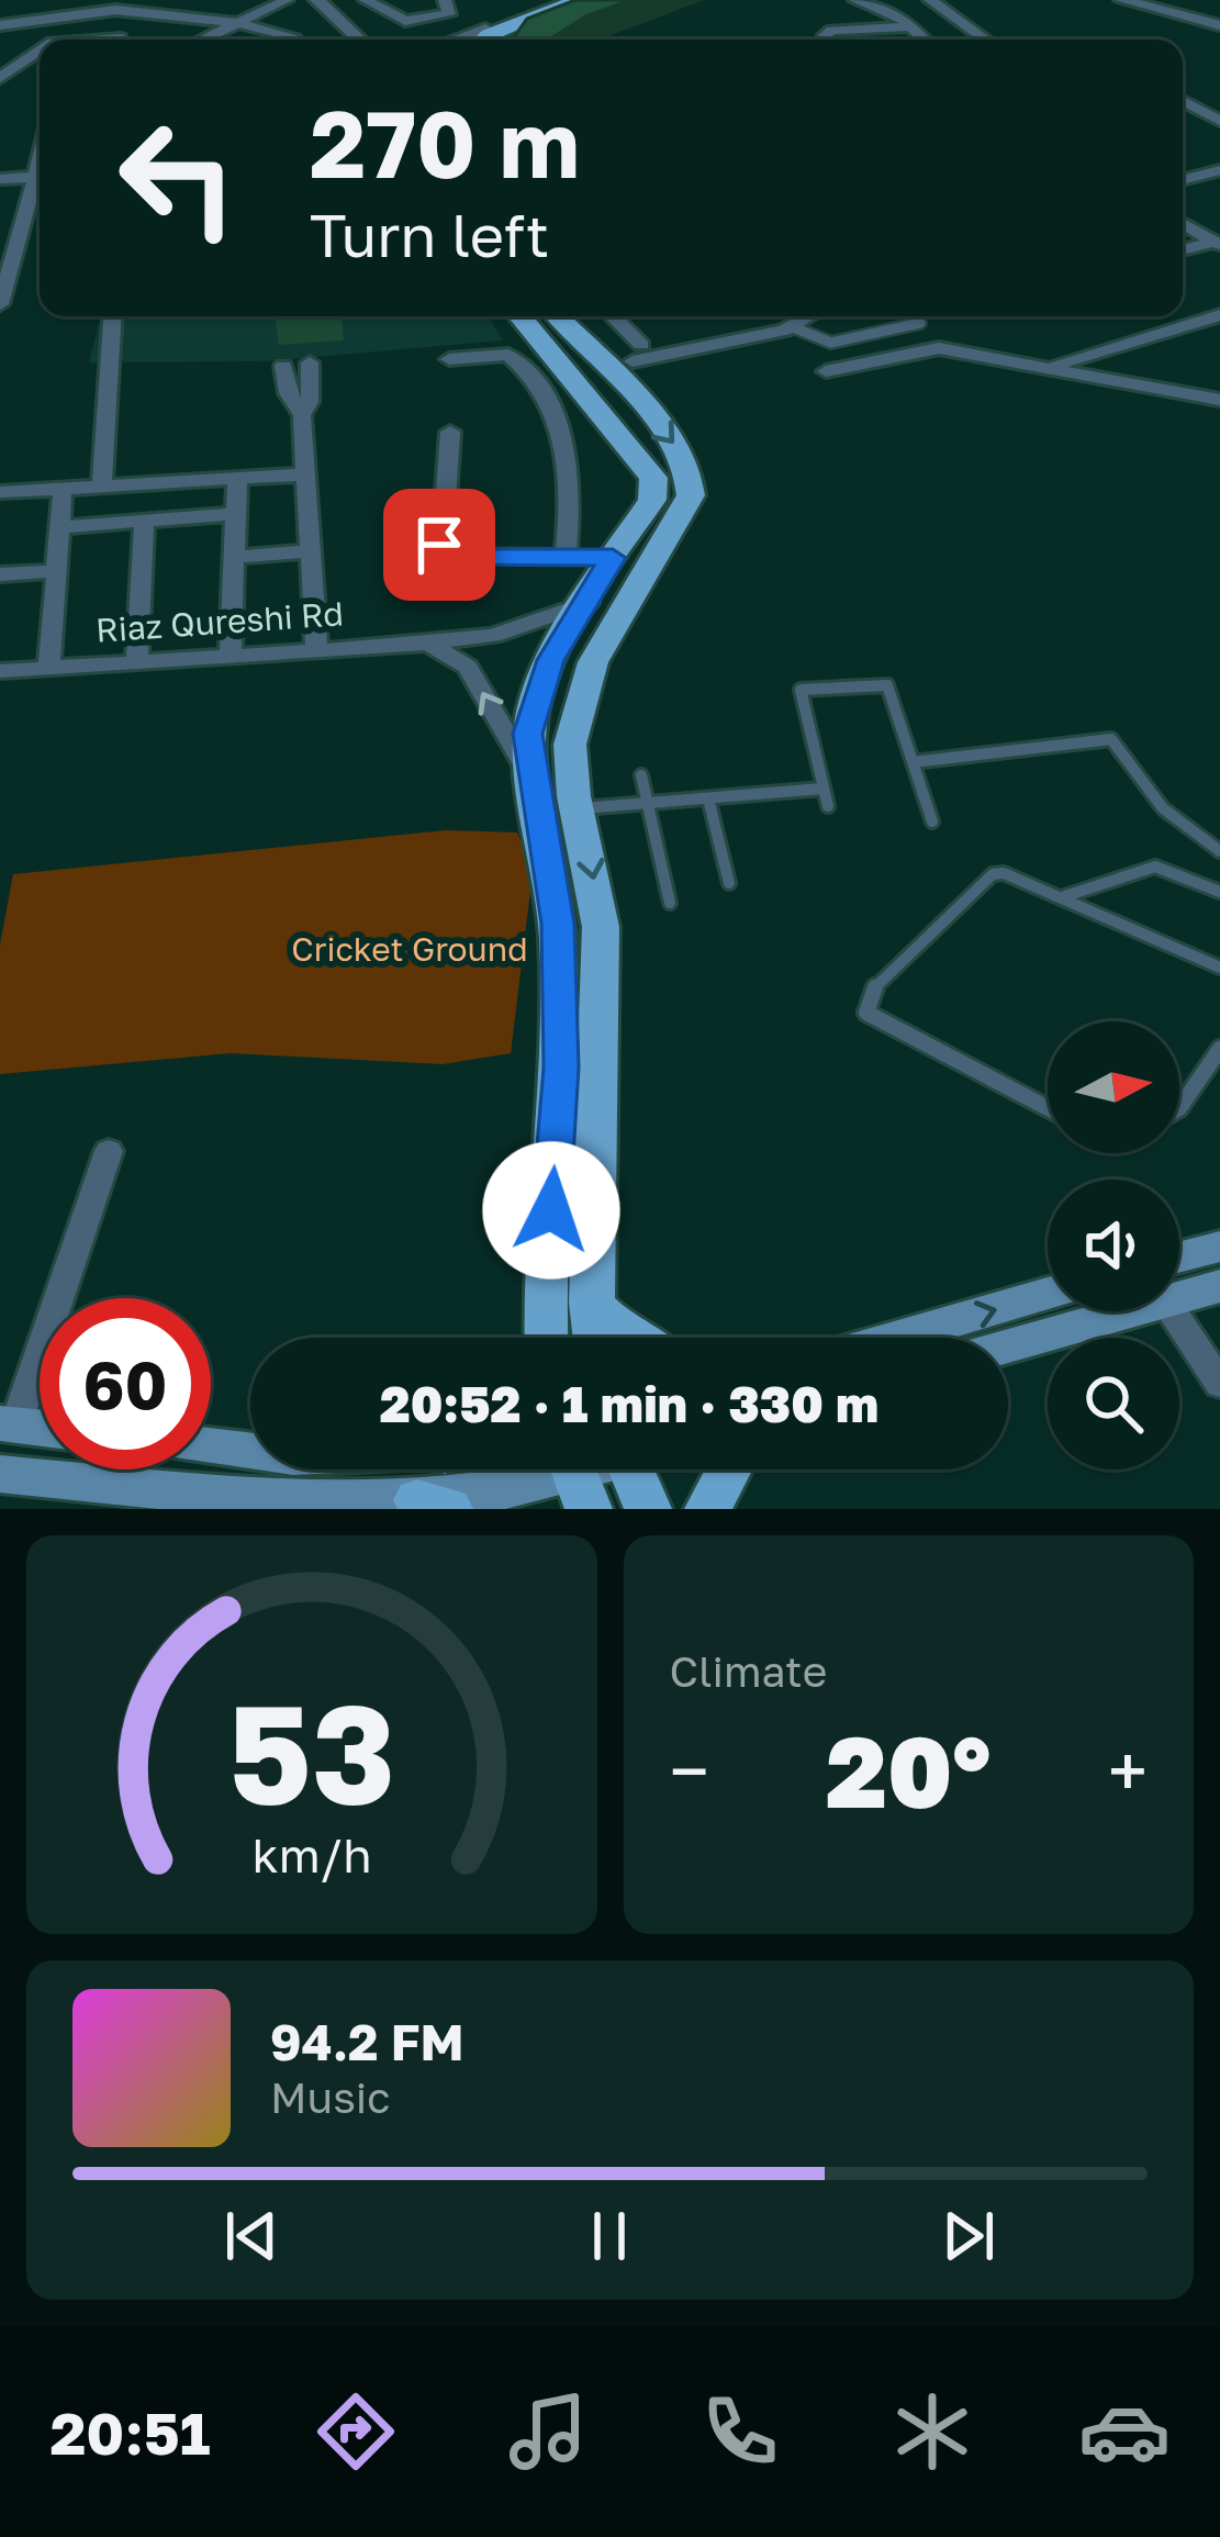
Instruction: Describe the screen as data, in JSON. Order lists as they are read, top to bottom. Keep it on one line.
{"streets":{"street":["Riaz Qureshi Rd"]},"parks":["Cricket Ground"],"north":"right","page":{"turn":["270 m","Turn left"],"limit":"60","trip":"20:52 · 1 min · 330 m","tile":"Climate","heat":["−","20°","+"],"song":["94.2 FM","Music"],"tabs":"20:51","gauge":["53","km/h"]}}
